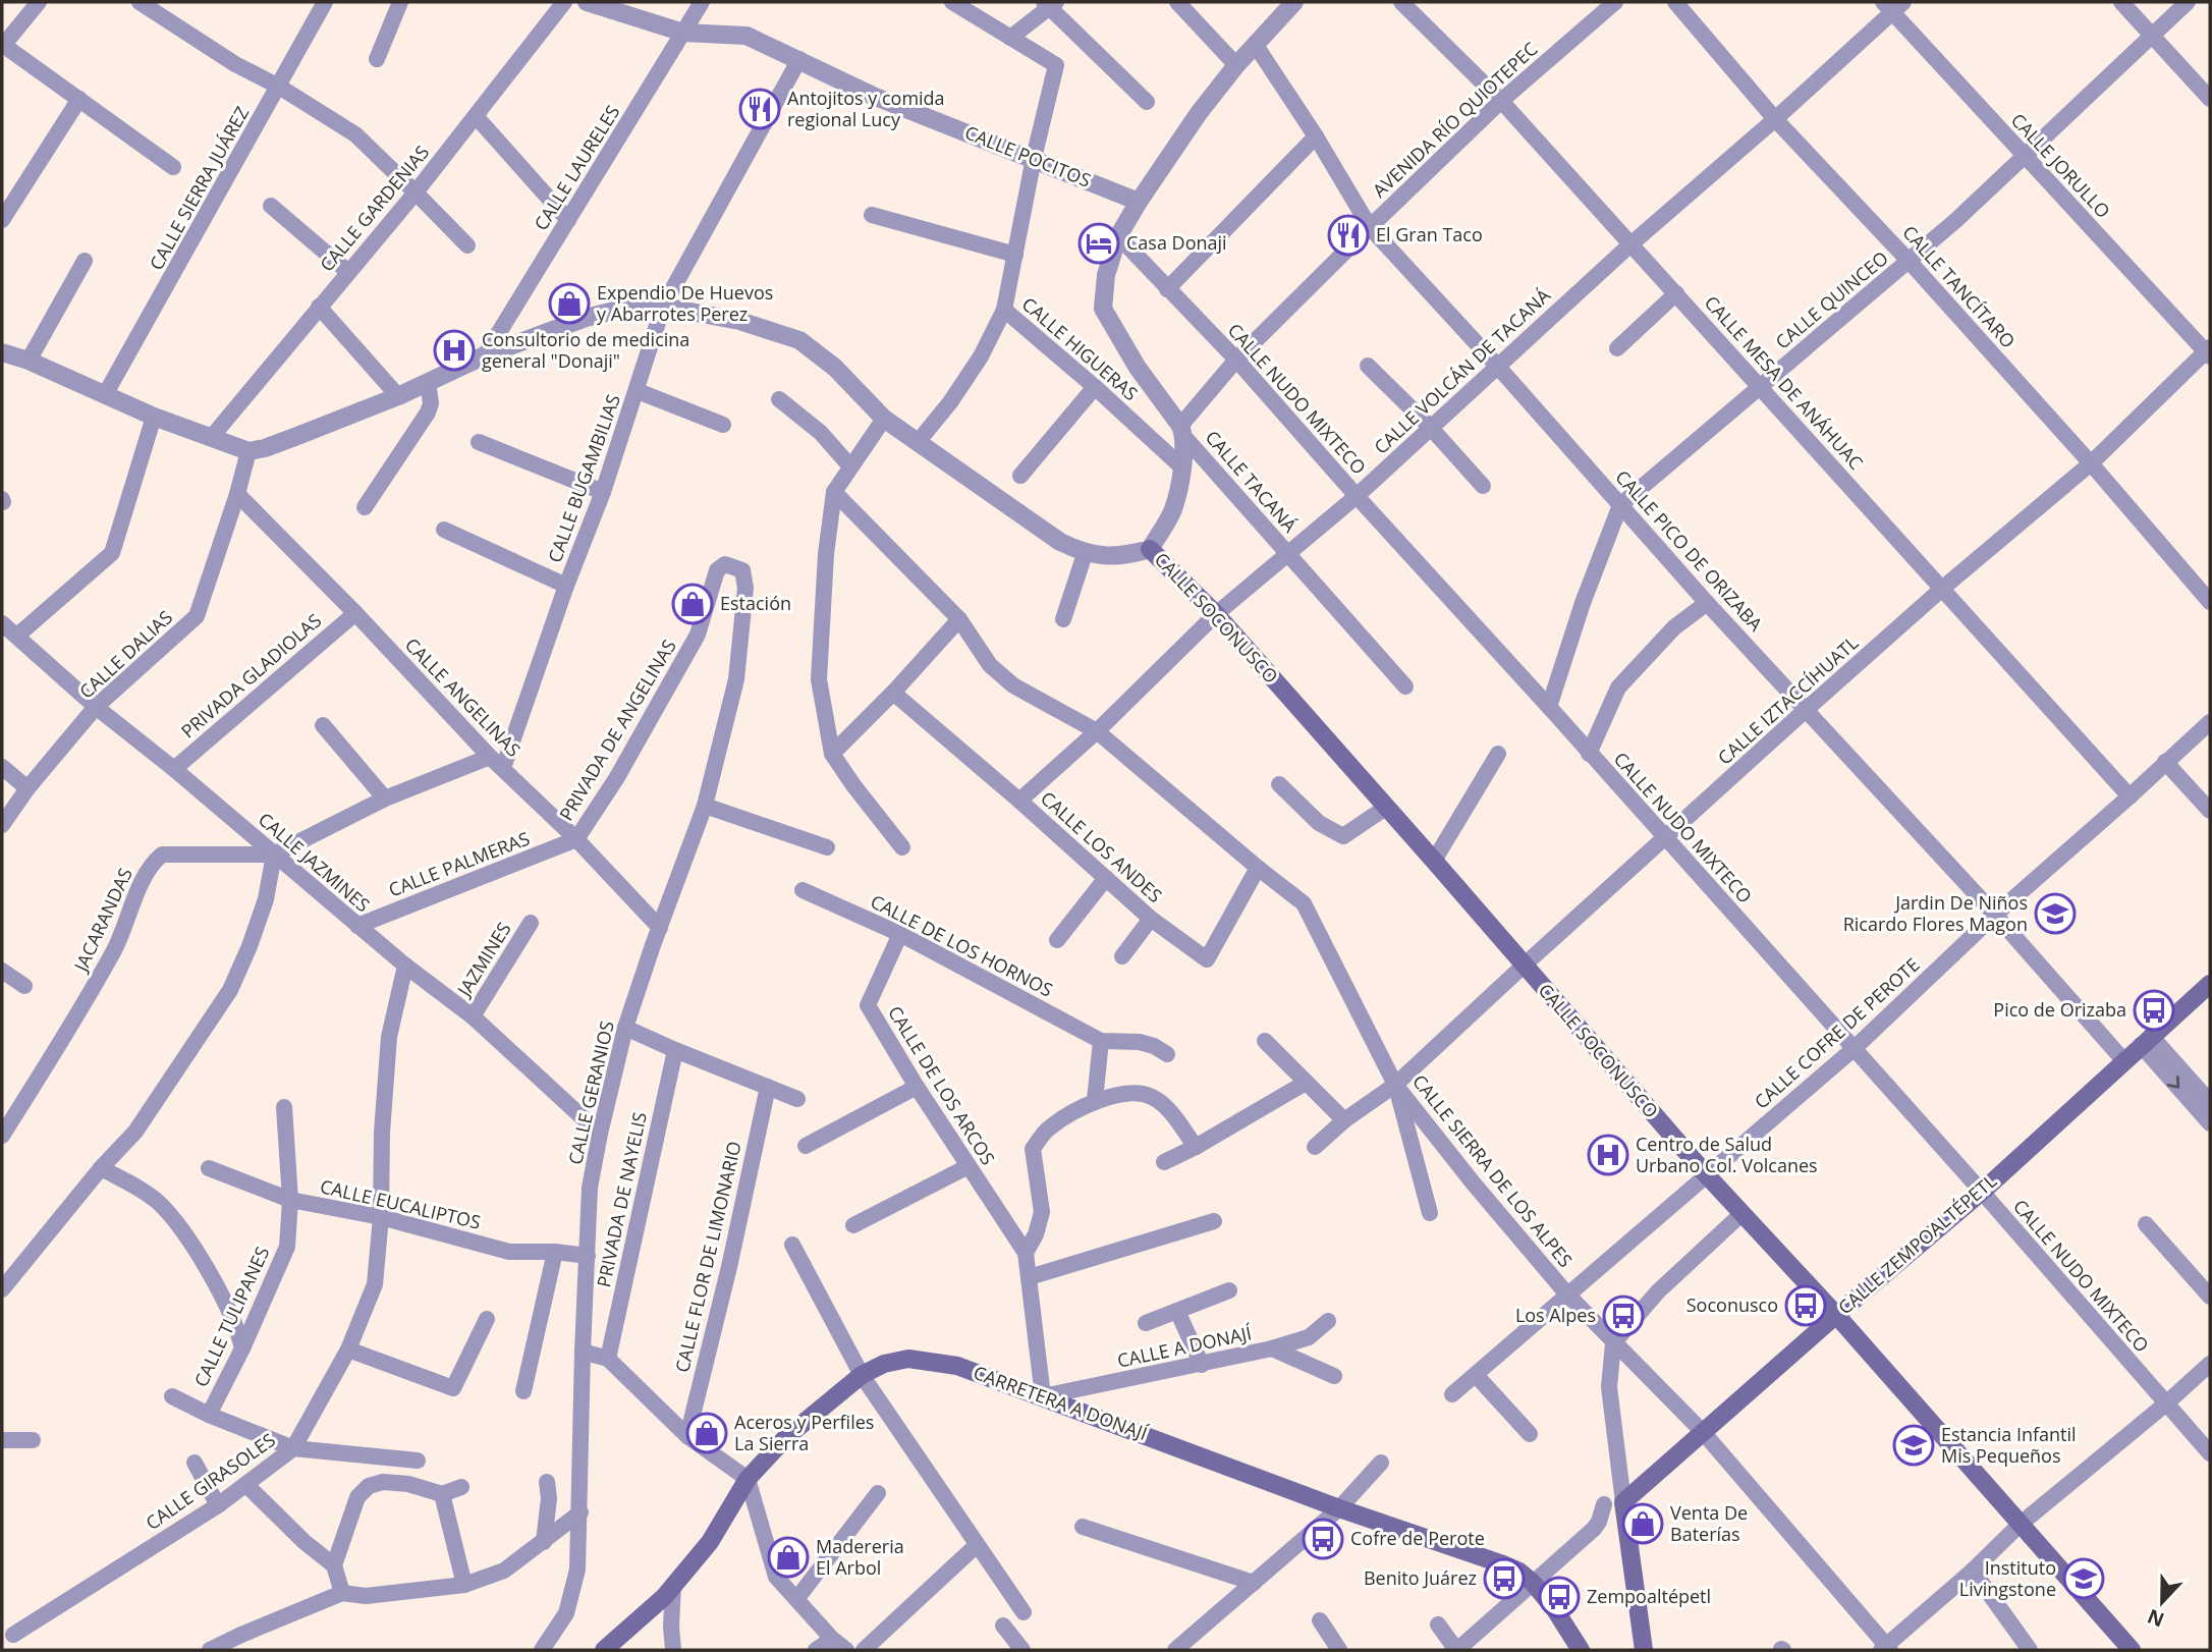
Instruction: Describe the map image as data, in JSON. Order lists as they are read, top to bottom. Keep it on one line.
{"streets":{"main road":["CALLE SOCONUSCO","CALLE ZEMPOALTÉPETL","CARRETERA A DONAJÍ"],"street":["AVENIDA RÍO QUIOTEPEC","CALLE POCITOS","CALLE JORULLO","CALLE LAURELES","CALLE SIERRA JUÁREZ","CALLE GARDENIAS","CALLE TANCÍTARO","CALLE QUINCEO","CALLE HIGUERAS","CALLE VOLCÁN DE TACANÁ","CALLE MESA DE ANÁHUAC","CALLE NUDO MIXTECO","CALLE BUGAMBILIAS","CALLE TACANÁ","CALLE PICO DE ORIZABA","CALLE DALIAS","PRIVADA GLADIOLAS","CALLE ANGELINAS","CALLE IZTACCÍHUATL","PRIVADA DE ANGELINAS","CALLE LOS ANDES","CALLE JAZMINES","CALLE PALMERAS","JACARANDAS","CALLE DE LOS HORNOS","JAZMINES","CALLE COFRE DE PEROTE","CALLE DE LOS ARCOS","CALLE GERANIOS","CALLE SIERRA DE LOS ALPES","PRIVADA DE NAYELIS","CALLE EUCALIPTOS","CALLE FLOR DE LIMONARIO","CALLE TULIPANES","CALLE A DONAJÍ","CALLE GIRASOLES"]},"crossings":[["AVENIDA RÍO QUIOTEPEC","CALLE MESA DE ANÁHUAC"],["AVENIDA RÍO QUIOTEPEC","CALLE NUDO MIXTECO"],["AVENIDA RÍO QUIOTEPEC","CALLE TACANÁ"],["AVENIDA RÍO QUIOTEPEC","CALLE PICO DE ORIZABA"],["CALLE POCITOS","CALLE LAURELES"],["CALLE POCITOS","CALLE HIGUERAS"],["CALLE POCITOS","CALLE BUGAMBILIAS"],["CALLE JORULLO","CALLE QUINCEO"],["CALLE JORULLO","CALLE VOLCÁN DE TACANÁ"],["CALLE JORULLO","CALLE IZTACCÍHUATL"],["CALLE TANCÍTARO","CALLE QUINCEO"],["CALLE TANCÍTARO","CALLE VOLCÁN DE TACANÁ"],["CALLE TANCÍTARO","CALLE IZTACCÍHUATL"],["CALLE QUINCEO","CALLE MESA DE ANÁHUAC"],["CALLE QUINCEO","CALLE NUDO MIXTECO"],["CALLE QUINCEO","CALLE PICO DE ORIZABA"],["CALLE VOLCÁN DE TACANÁ","CALLE MESA DE ANÁHUAC"],["CALLE VOLCÁN DE TACANÁ","CALLE NUDO MIXTECO"],["CALLE VOLCÁN DE TACANÁ","CALLE TACANÁ"],["CALLE VOLCÁN DE TACANÁ","CALLE PICO DE ORIZABA"],["CALLE VOLCÁN DE TACANÁ","CALLE SOCONUSCO"],["CALLE VOLCÁN DE TACANÁ","CALLE LOS ANDES"],["CALLE VOLCÁN DE TACANÁ","CALLE SIERRA DE LOS ALPES"],["CALLE MESA DE ANÁHUAC","CALLE IZTACCÍHUATL"],["CALLE MESA DE ANÁHUAC","CALLE COFRE DE PEROTE"],["CALLE NUDO MIXTECO","CALLE IZTACCÍHUATL"],["CALLE NUDO MIXTECO","CALLE COFRE DE PEROTE"],["CALLE NUDO MIXTECO","CALLE ZEMPOALTÉPETL"],["CALLE BUGAMBILIAS","CALLE ANGELINAS"],["CALLE PICO DE ORIZABA","CALLE IZTACCÍHUATL"],["CALLE PICO DE ORIZABA","CALLE COFRE DE PEROTE"],["CALLE PICO DE ORIZABA","CALLE ZEMPOALTÉPETL"],["CALLE SOCONUSCO","CALLE IZTACCÍHUATL"],["CALLE SOCONUSCO","CALLE COFRE DE PEROTE"],["CALLE SOCONUSCO","CALLE ZEMPOALTÉPETL"],["CALLE DALIAS","CALLE ANGELINAS"],["CALLE DALIAS","CALLE JAZMINES"],["PRIVADA GLADIOLAS","CALLE ANGELINAS"],["PRIVADA GLADIOLAS","CALLE JAZMINES"],["CALLE ANGELINAS","PRIVADA DE ANGELINAS"],["CALLE ANGELINAS","CALLE PALMERAS"],["CALLE ANGELINAS","CALLE GERANIOS"],["CALLE IZTACCÍHUATL","CALLE SIERRA DE LOS ALPES"],["PRIVADA DE ANGELINAS","CALLE PALMERAS"],["PRIVADA DE ANGELINAS","CALLE GERANIOS"],["CALLE LOS ANDES","CALLE SIERRA DE LOS ALPES"],["CALLE JAZMINES","CALLE PALMERAS"],["CALLE JAZMINES","JACARANDAS"],["CALLE JAZMINES","JAZMINES"],["CALLE JAZMINES","CALLE GERANIOS"],["CALLE JAZMINES","CALLE GIRASOLES"],["CALLE DE LOS HORNOS","CALLE DE LOS ARCOS"],["CALLE COFRE DE PEROTE","CALLE SIERRA DE LOS ALPES"],["CALLE DE LOS ARCOS","CALLE A DONAJÍ"],["CALLE DE LOS ARCOS","CARRETERA A DONAJÍ"],["CALLE GERANIOS","CALLE EUCALIPTOS"],["CALLE SIERRA DE LOS ALPES","CALLE ZEMPOALTÉPETL"],["CALLE EUCALIPTOS","CALLE TULIPANES"],["CALLE EUCALIPTOS","CALLE GIRASOLES"],["CALLE A DONAJÍ","CARRETERA A DONAJÍ"]],"places":{"restaurant":["Antojitos y comida regional Lucy","El Gran Taco"],"hotel":["Casa Donaji"],"shop":["Expendio De Huevos y Abarrotes Perez","Estación","Aceros y Perfiles La Sierra","Venta De Baterías","Madereria El Arbol"],"hospital":["Consultorio de medicina general \"Donaji\"","Centro de Salud Urbano Col. Volcanes"],"school or university":["Jardin De Niños Ricardo Flores Magon","Estancia Infantil Mis Pequeños","Instituto Livingstone"],"bus stop":["Pico de Orizaba","Soconusco","Los Alpes","Cofre de Perote","Benito Juárez","Zempoaltépetl"]},"north":"bottom"}
